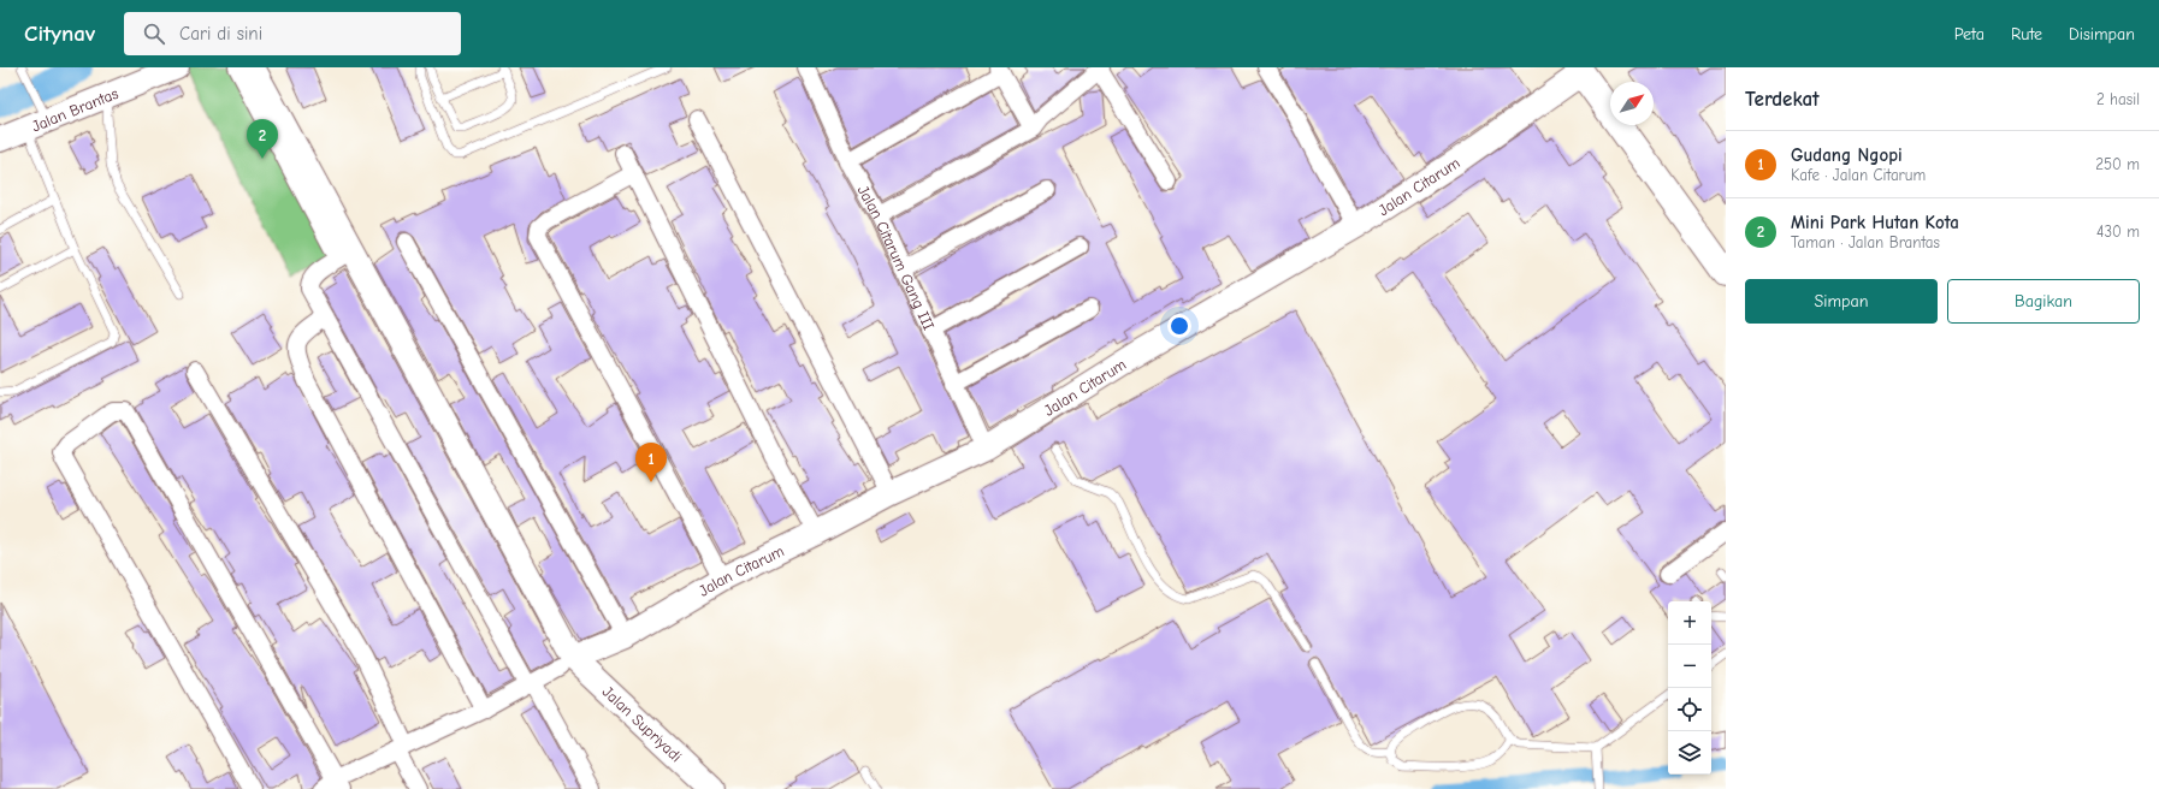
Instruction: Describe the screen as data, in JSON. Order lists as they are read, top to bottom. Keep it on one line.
{"streets":{"street":["Jalan Brantas","Jalan Citarum","Jalan Citarum Gang III","Jalan Supriyadi"]},"crossings":[["Jalan Citarum","Jalan Citarum Gang III"],["Jalan Citarum","Jalan Supriyadi"]],"north":"top right","page":{"header":"Citynav","search":"Cari di sini","nav":["Peta","Rute","Disimpan"],"heading":["Terdekat","2 hasil"],"pins":["2","1"],"list":[{"mark":"1","name":"Gudang Ngopi","note":"Kafe · Jalan Citarum","value":"250 m"},{"mark":"2","name":"Mini Park Hutan Kota","note":"Taman · Jalan Brantas","value":"430 m"}],"buttons":["Simpan","Bagikan"],"map_buttons":["+","−"]}}
